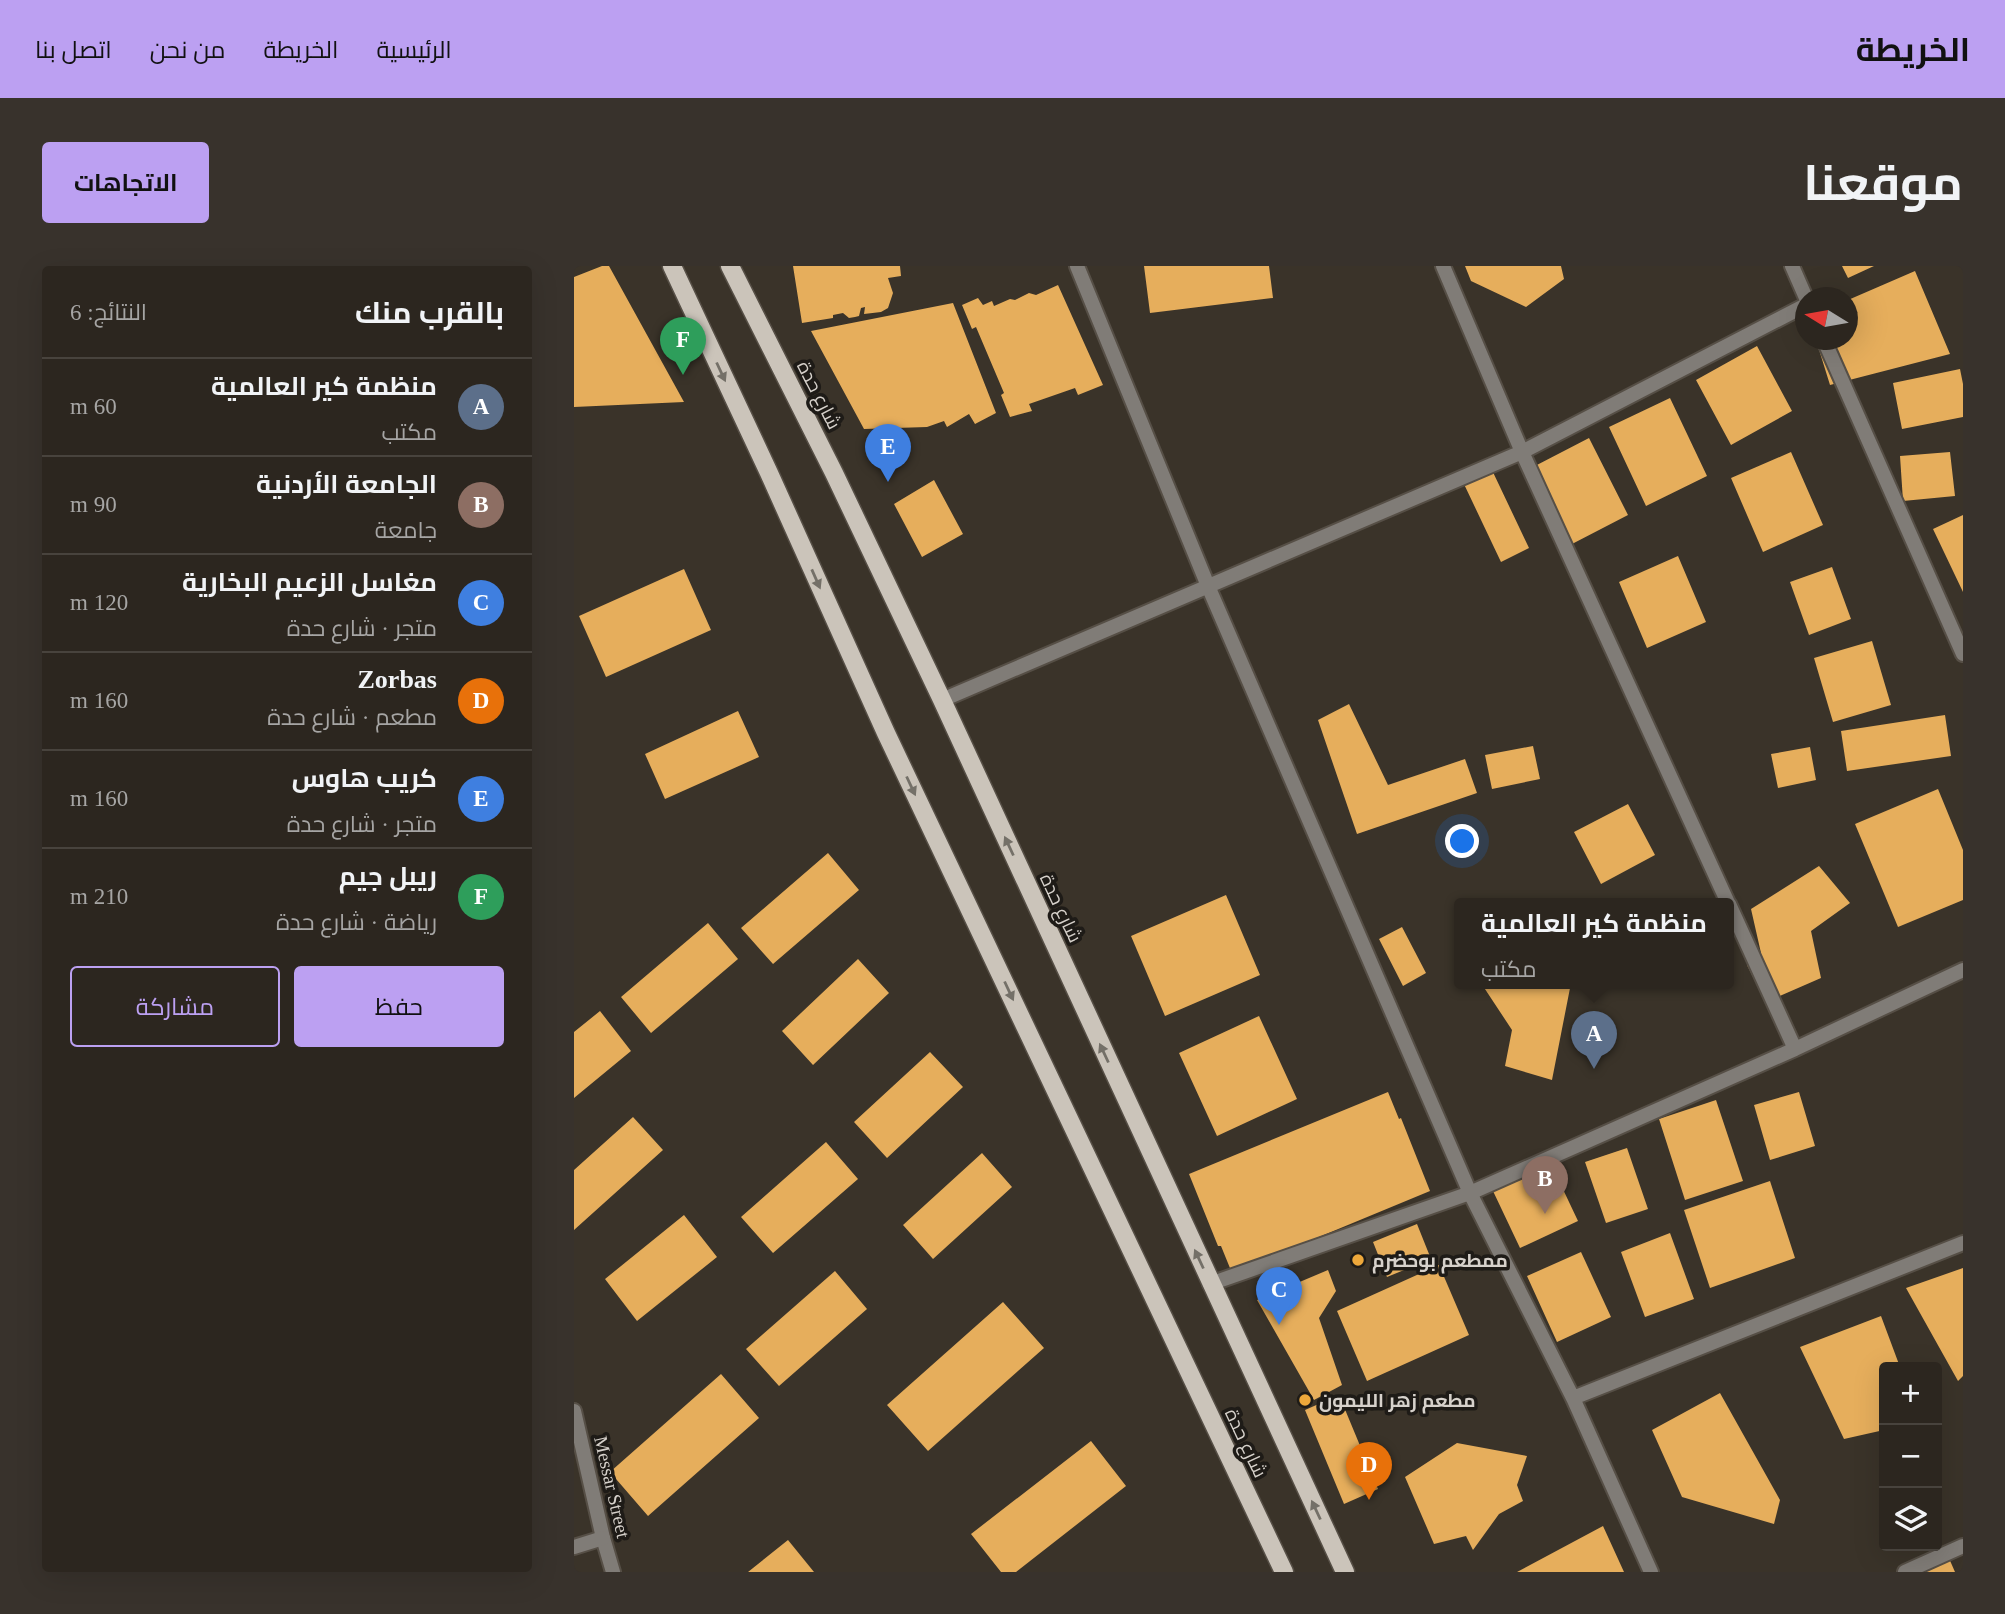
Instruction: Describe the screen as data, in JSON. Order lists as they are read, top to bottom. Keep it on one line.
{"streets":{"main road":["شارع حدة"],"street":["Messar Street"]},"places":["ممطعم بوحضرم","مطعم زهر الليمون"],"north":"left","page":{"header":"الخريطة","nav":["الرئيسية","الخريطة","من نحن","اتصل بنا"],"title":"موقعنا","buttons":["الاتجاهات",["حفظ","مشاركة"]],"heading":["بالقرب منك","النتائج: 6"],"pins":["F","E","A","B","C","D"],"list":[{"mark":"A","name":"منظمة كير العالمية","note":"مكتب","value":"60 m"},{"mark":"B","name":"الجامعة الأردنية","note":"جامعة","value":"90 m"},{"mark":"C","name":"مغاسل الزعيم البخارية","note":"متجر · شارع حدة","value":"120 m"},{"mark":"D","name":"Zorbas","note":"مطعم · شارع حدة","value":"160 m"},{"mark":"E","name":"كريب هاوس","note":"متجر · شارع حدة","value":"160 m"},{"mark":"F","name":"ريبل جيم","note":"رياضة · شارع حدة","value":"210 m"}],"popup":["منظمة كير العالمية","مكتب"],"map_buttons":["+","−"]}}
